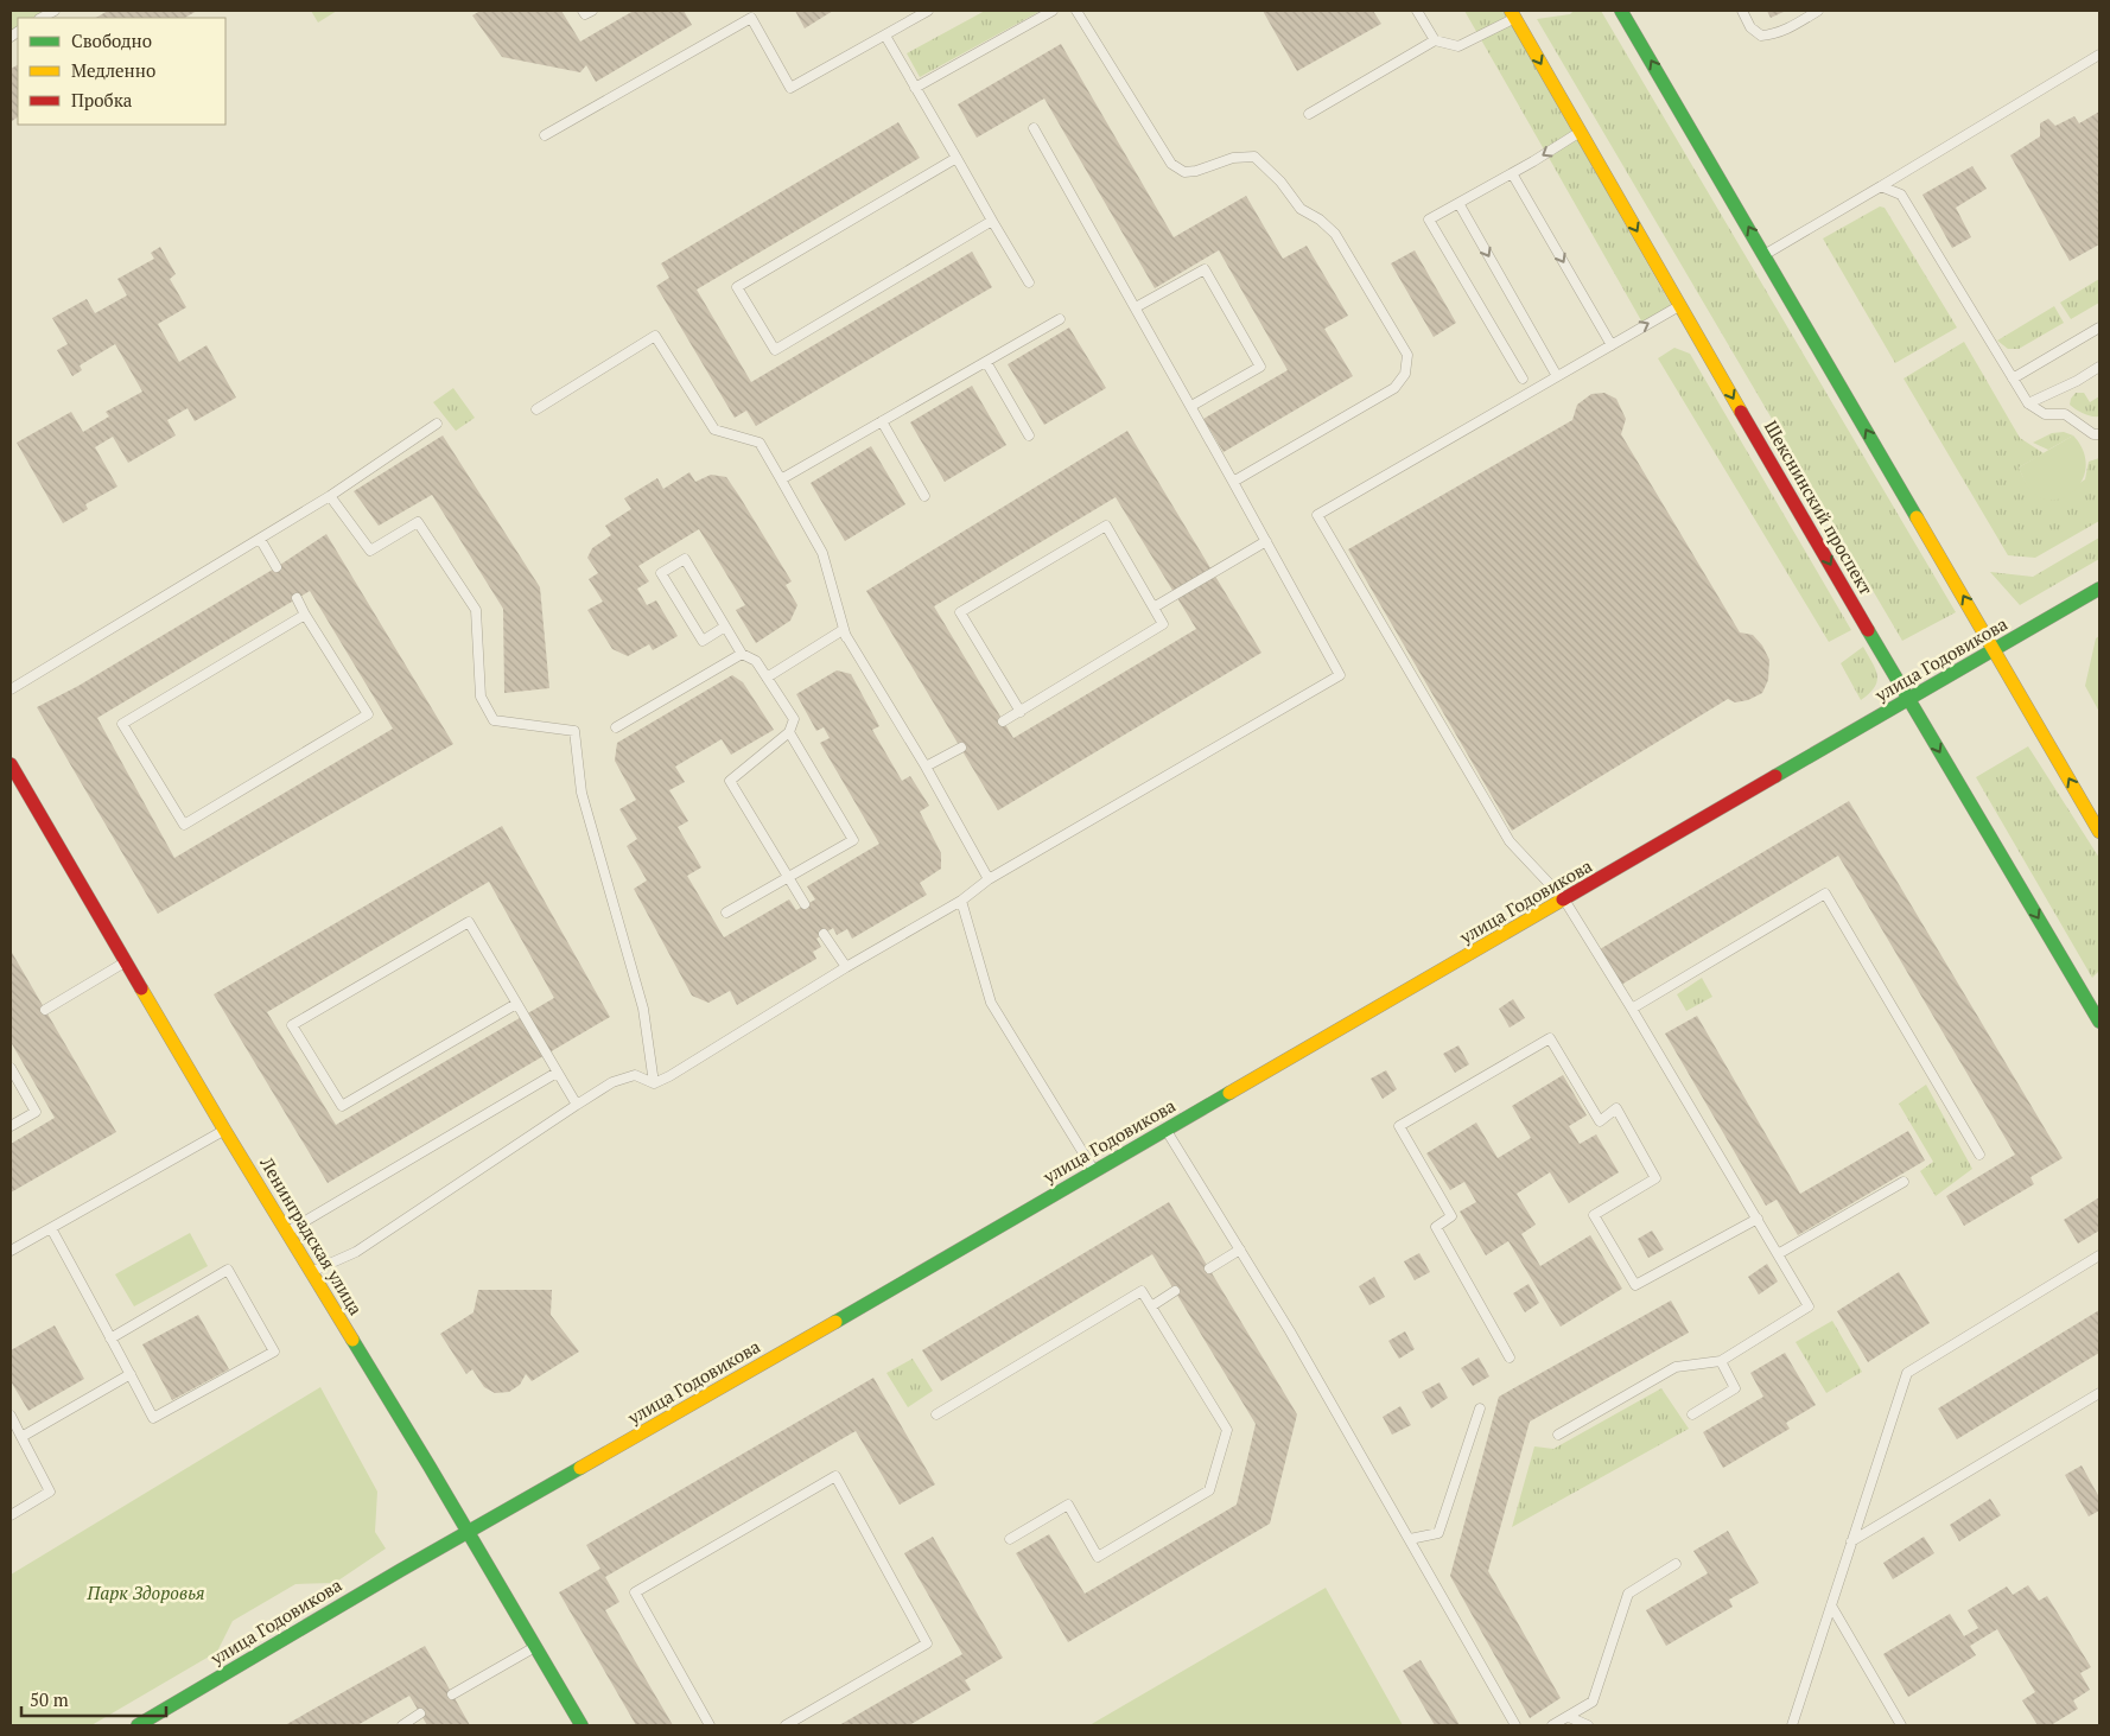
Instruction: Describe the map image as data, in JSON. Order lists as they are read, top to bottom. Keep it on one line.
{"streets":{"street":["Шекснинский проспект","улица Годовикова","Ленинградская улица"]},"crossings":[["Шекснинский проспект","улица Годовикова"],["улица Годовикова","Ленинградская улица"]],"parks":["Парк Здоровья"],"legend":["Свободно","Медленно","Пробка"],"scale_bar":"50 m"}
